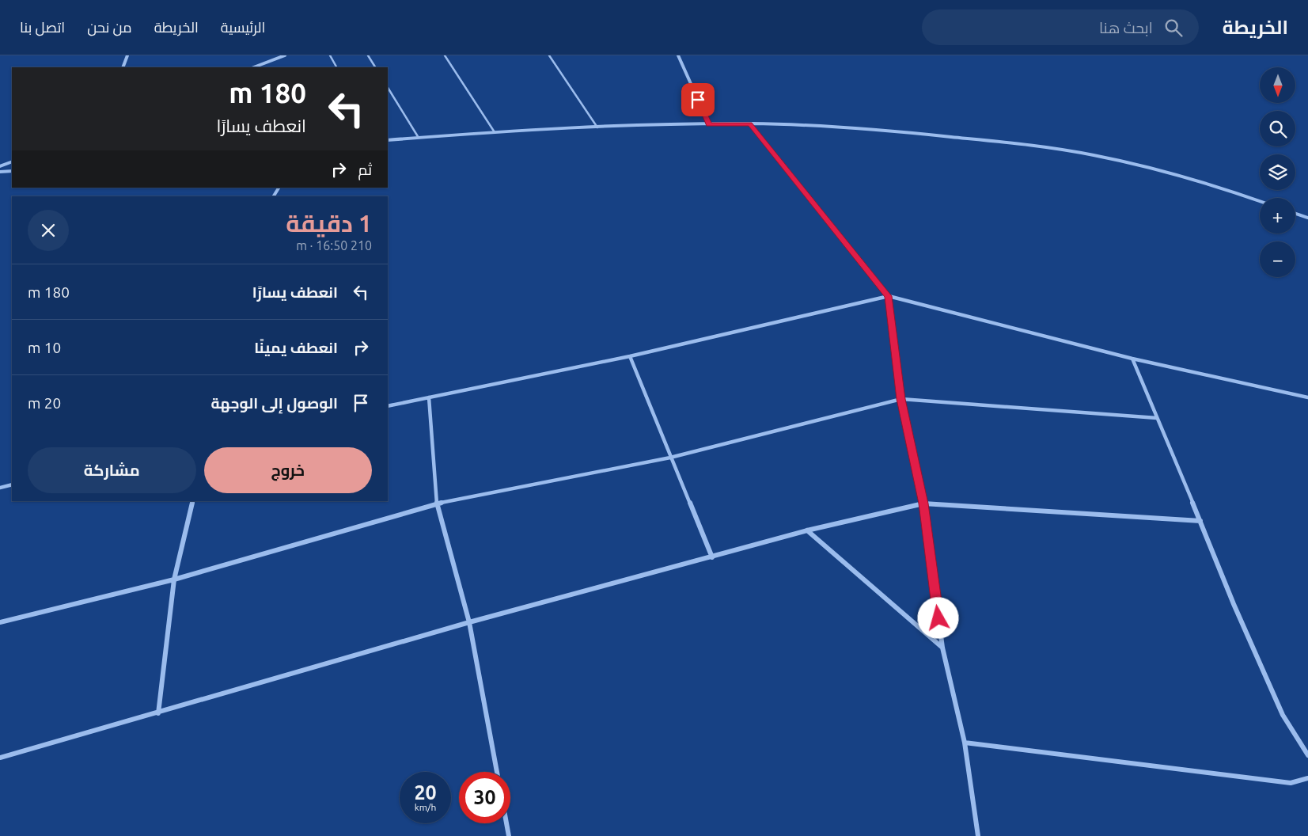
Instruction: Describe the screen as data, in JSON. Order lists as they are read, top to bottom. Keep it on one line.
{"north":"bottom","page":{"header":"الخريطة","search":"ابحث هنا","nav":["الرئيسية","الخريطة","من نحن","اتصل بنا"],"map_buttons":["+","−"],"turn":["180 m","انعطف يسارًا"],"then":"ثم","heading":["1 دقيقة","210 m · 16:50"],"list":[{"name":"انعطف يسارًا","value":"180 m"},{"name":"انعطف يمينًا","value":"10 m"},{"name":"الوصول إلى الوجهة","value":"20 m"}],"buttons":["خروج","مشاركة"],"speed":"20 km/h","limit":"30"}}
